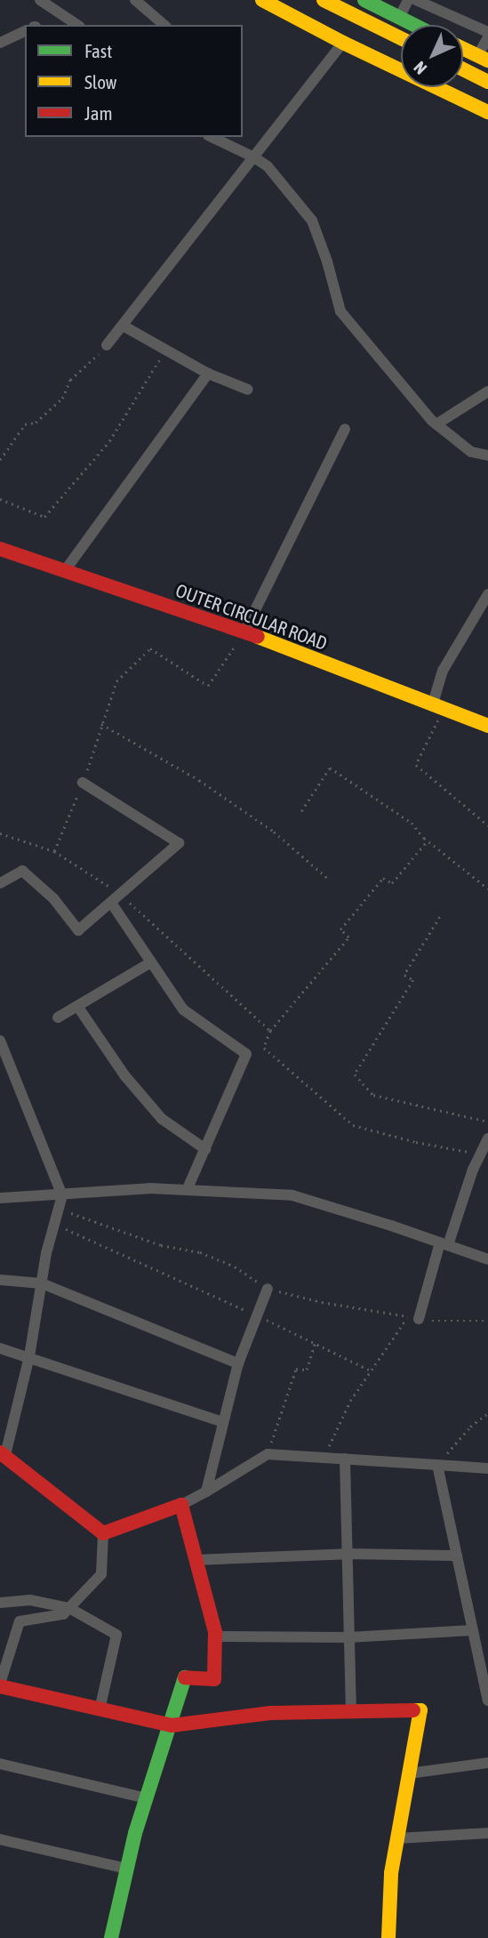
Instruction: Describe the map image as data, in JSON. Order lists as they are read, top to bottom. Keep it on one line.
{"streets":{"main road":["OUTER CIRCULAR ROAD"]},"legend":["Fast","Slow","Jam"],"north":"bottom left"}
